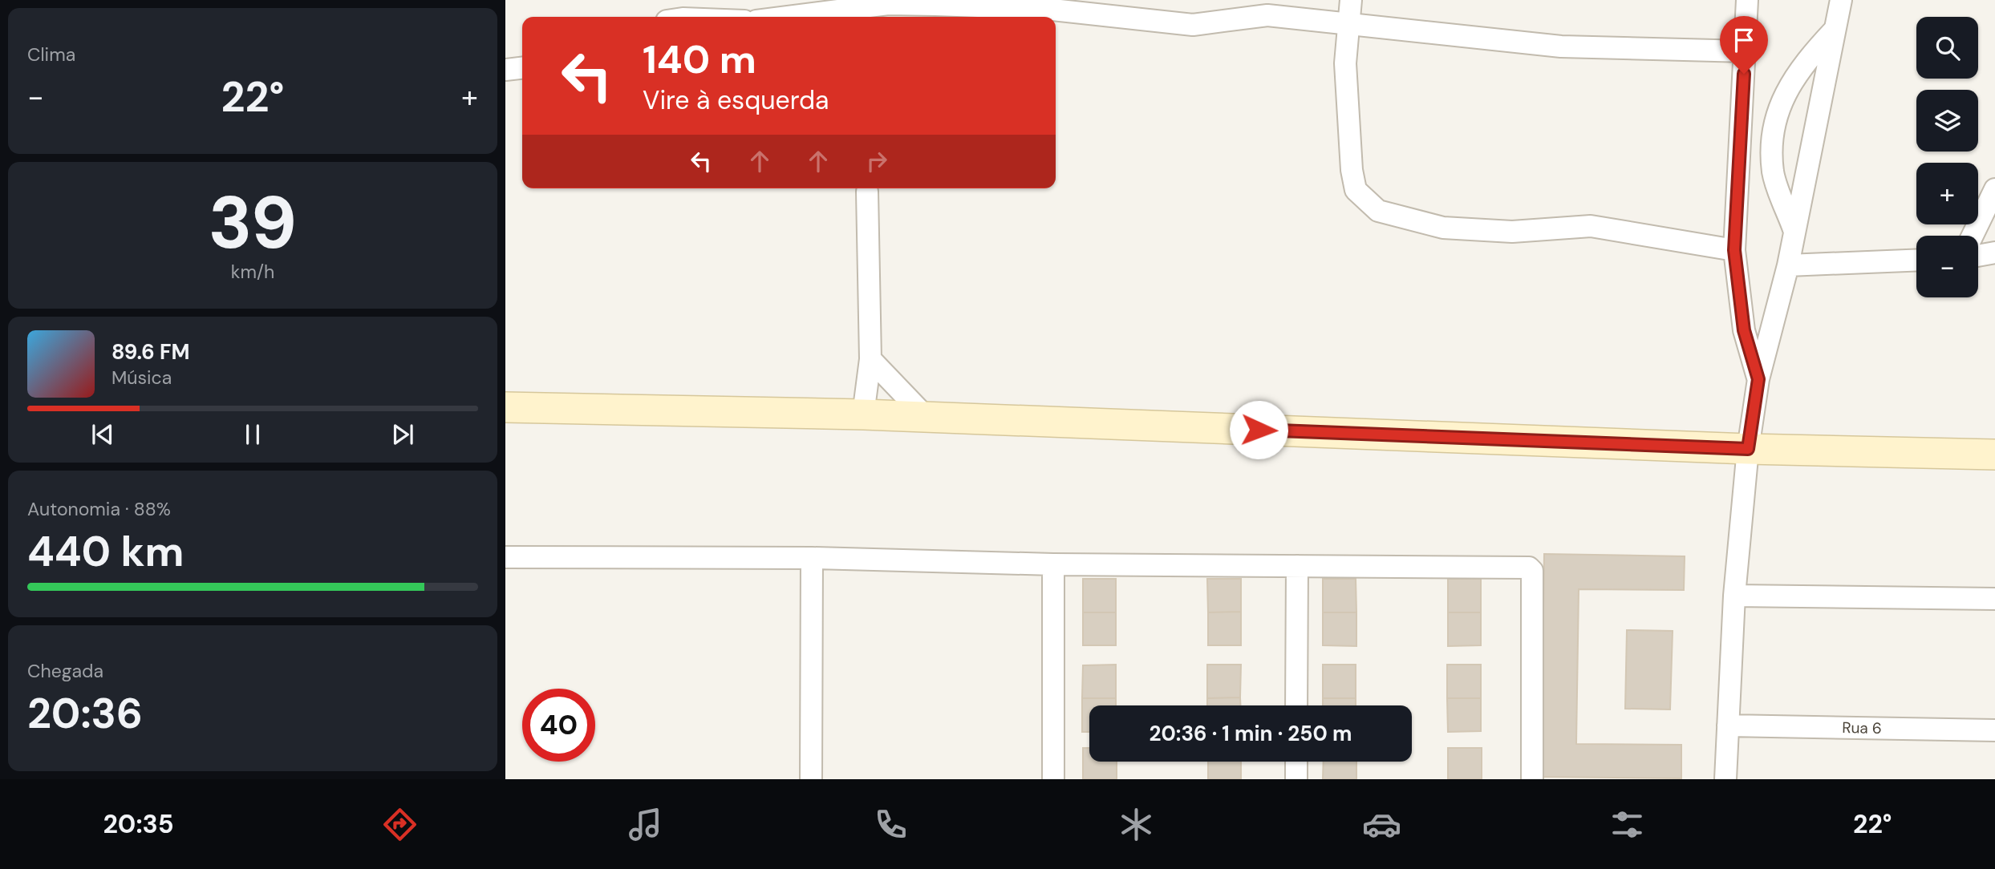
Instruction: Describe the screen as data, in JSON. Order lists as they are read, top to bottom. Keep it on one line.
{"streets":{"street":["Rua 6"]},"page":{"tile":["Clima",["39","km/h"],["Autonomia · 88%","440 km"],["Chegada","20:36"]],"map_buttons":["+","−"],"turn":["140 m","Vire à esquerda"],"heat":["−","22°","+"],"song":["89.6 FM","Música"],"limit":"40","trip":"20:36 · 1 min · 250 m","tabs":["20:35","22°"]}}
